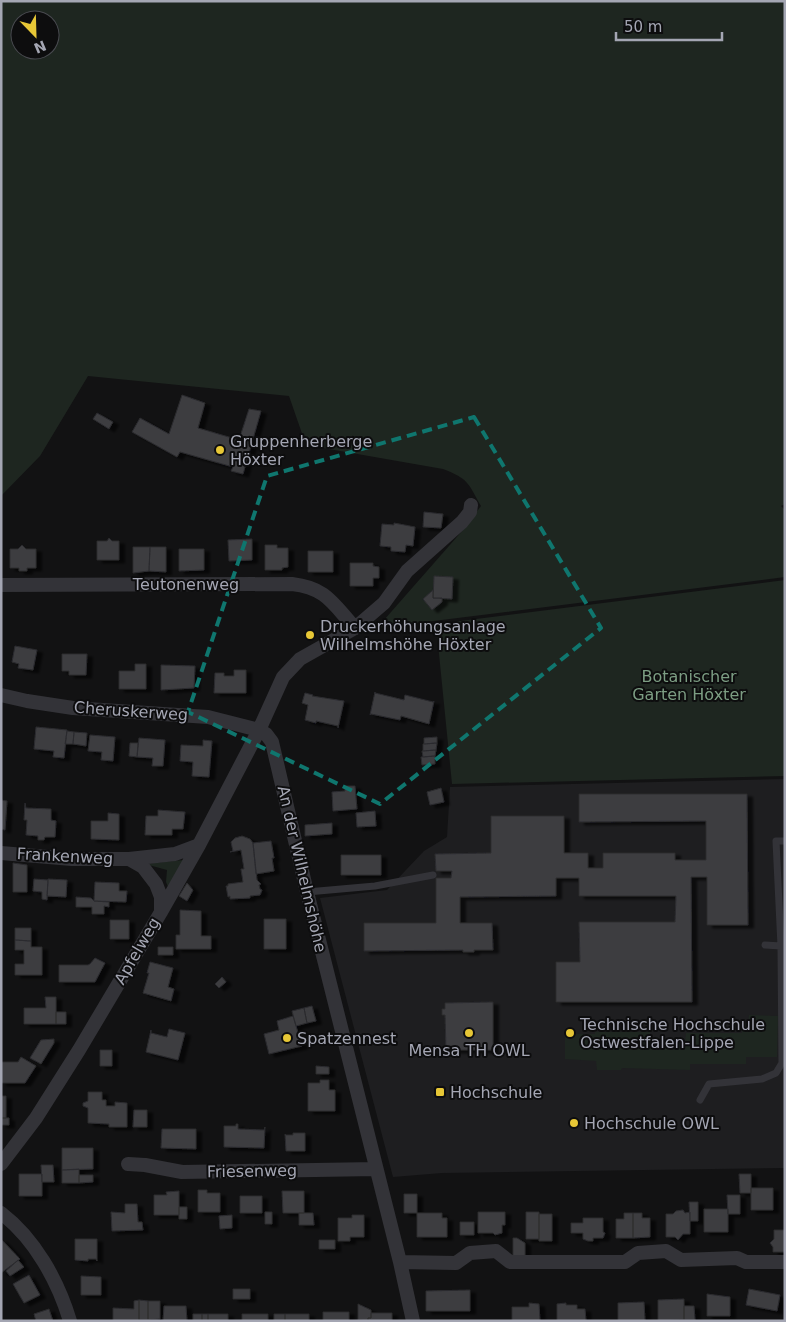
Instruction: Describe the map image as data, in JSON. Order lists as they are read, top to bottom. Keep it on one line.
{"streets":{"street":["Teutonenweg","Cheruskerweg","Frankenweg","An der Wilhelmshöhe","Apfelweg","Friesenweg"]},"crossings":[["Cheruskerweg","An der Wilhelmshöhe"],["Cheruskerweg","Apfelweg"],["Frankenweg","Apfelweg"],["An der Wilhelmshöhe","Apfelweg"],["An der Wilhelmshöhe","Friesenweg"]],"parks":["Botanischer Garten Höxter"],"places":{"other":["Gruppenherberge Höxter","Druckerhöhungsanlage Wilhelmshöhe Höxter","Mensa TH OWL","Technische Hochschule Ostwestfalen-Lippe","Spatzennest","Hochschule OWL"],"transit":["Hochschule"]},"scale_bar":"50 m","north":"bottom right"}
